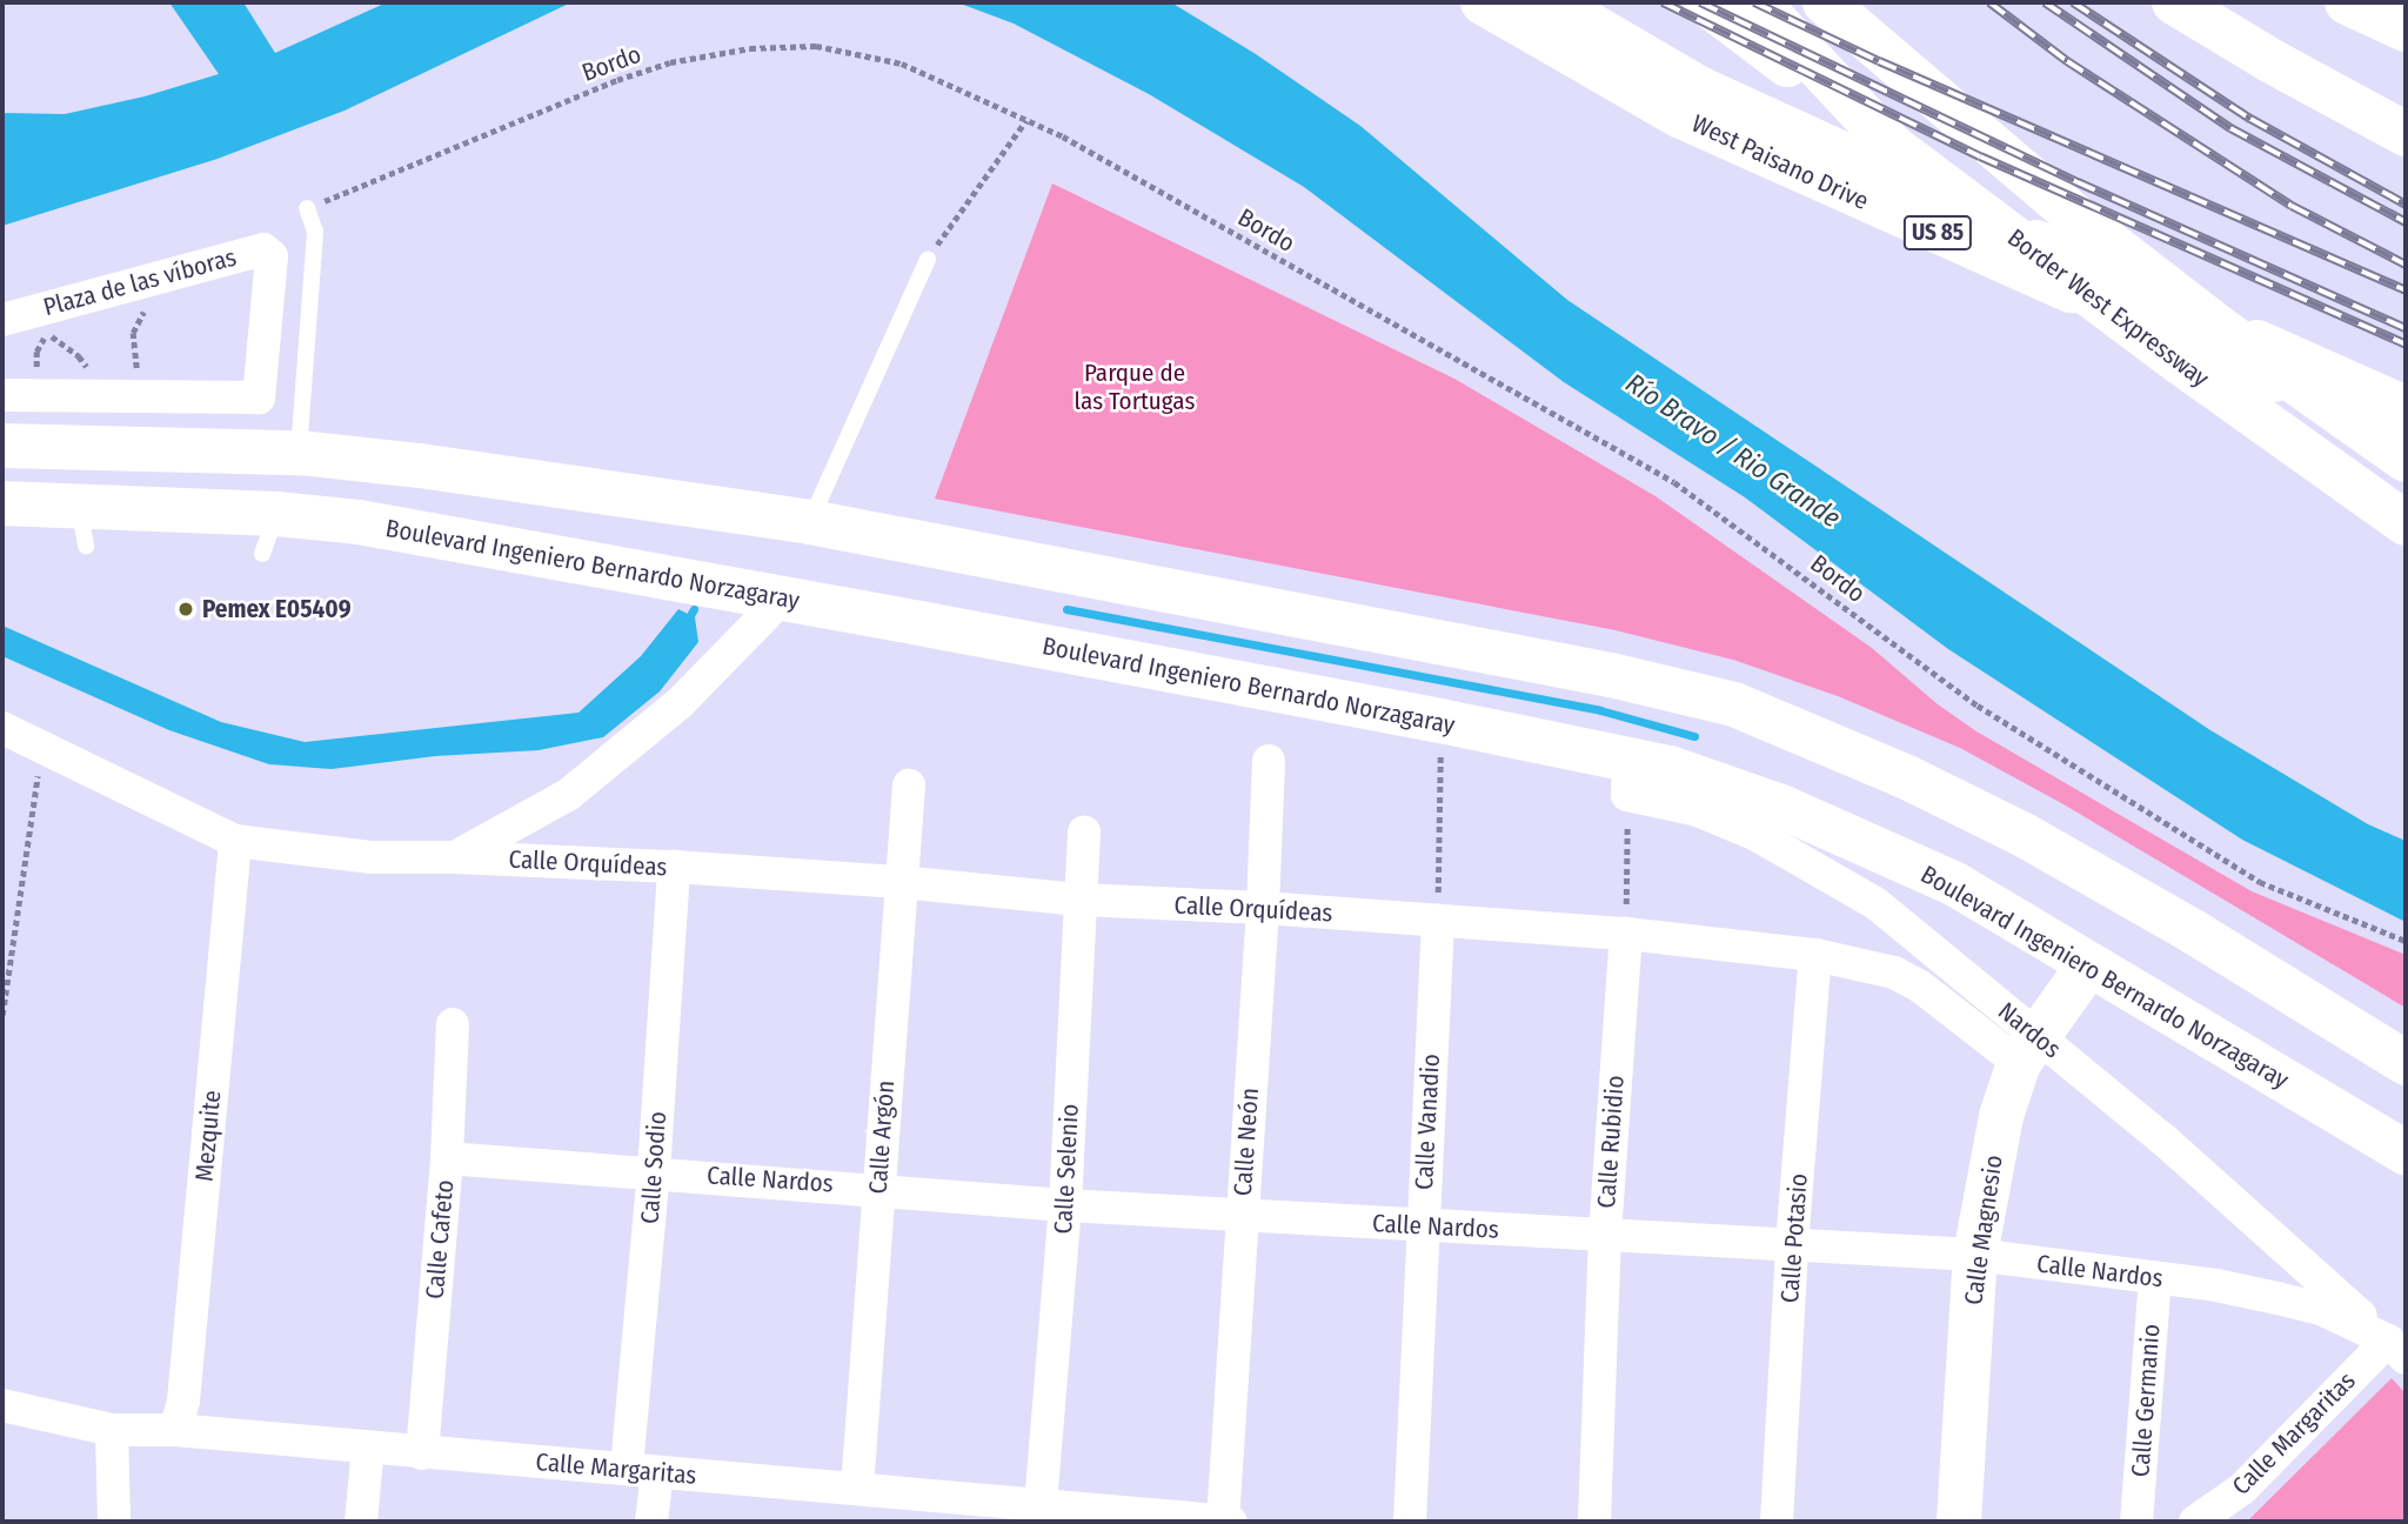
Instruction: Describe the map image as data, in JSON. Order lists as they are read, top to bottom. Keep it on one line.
{"streets":{"main road":["West Paisano Drive","US 85","Border West Expressway","Boulevard Ingeniero Bernardo Norzagaray","Calle Magnesio"],"street":["Plaza de las víboras","Calle Orquídeas","Nardos","Calle Vanadio","Mezquite","Calle Argón","Calle Neón","Calle Rubidio","Calle Sodio","Calle Selenio","Calle Nardos","Calle Potasio","Calle Cafeto","Calle Germanio","Calle Margaritas"],"path":["Bordo"]},"crossings":[["Boulevard Ingeniero Bernardo Norzagaray","Calle Orquídeas"],["Boulevard Ingeniero Bernardo Norzagaray","Nardos"],["Boulevard Ingeniero Bernardo Norzagaray","Calle Magnesio"],["Calle Orquídeas","Nardos"],["Calle Orquídeas","Calle Vanadio"],["Calle Orquídeas","Mezquite"],["Calle Orquídeas","Calle Argón"],["Calle Orquídeas","Calle Neón"],["Calle Orquídeas","Calle Rubidio"],["Calle Orquídeas","Calle Sodio"],["Calle Orquídeas","Calle Selenio"],["Calle Orquídeas","Calle Magnesio"],["Calle Orquídeas","Calle Potasio"],["Nardos","Calle Nardos"],["Nardos","Calle Magnesio"],["Nardos","Calle Margaritas"],["Calle Vanadio","Calle Nardos"],["Mezquite","Calle Margaritas"],["Calle Argón","Calle Nardos"],["Calle Argón","Calle Margaritas"],["Calle Neón","Calle Nardos"],["Calle Neón","Calle Margaritas"],["Calle Rubidio","Calle Nardos"],["Calle Sodio","Calle Nardos"],["Calle Sodio","Calle Margaritas"],["Calle Selenio","Calle Nardos"],["Calle Selenio","Calle Margaritas"],["Calle Nardos","Calle Magnesio"],["Calle Nardos","Calle Potasio"],["Calle Nardos","Calle Cafeto"],["Calle Nardos","Calle Germanio"],["Calle Nardos","Calle Margaritas"],["Calle Cafeto","Calle Margaritas"]],"water":["Río Bravo / Rio Grande"],"parks":["Parque de las Tortugas"],"places":["Pemex E05409"]}
